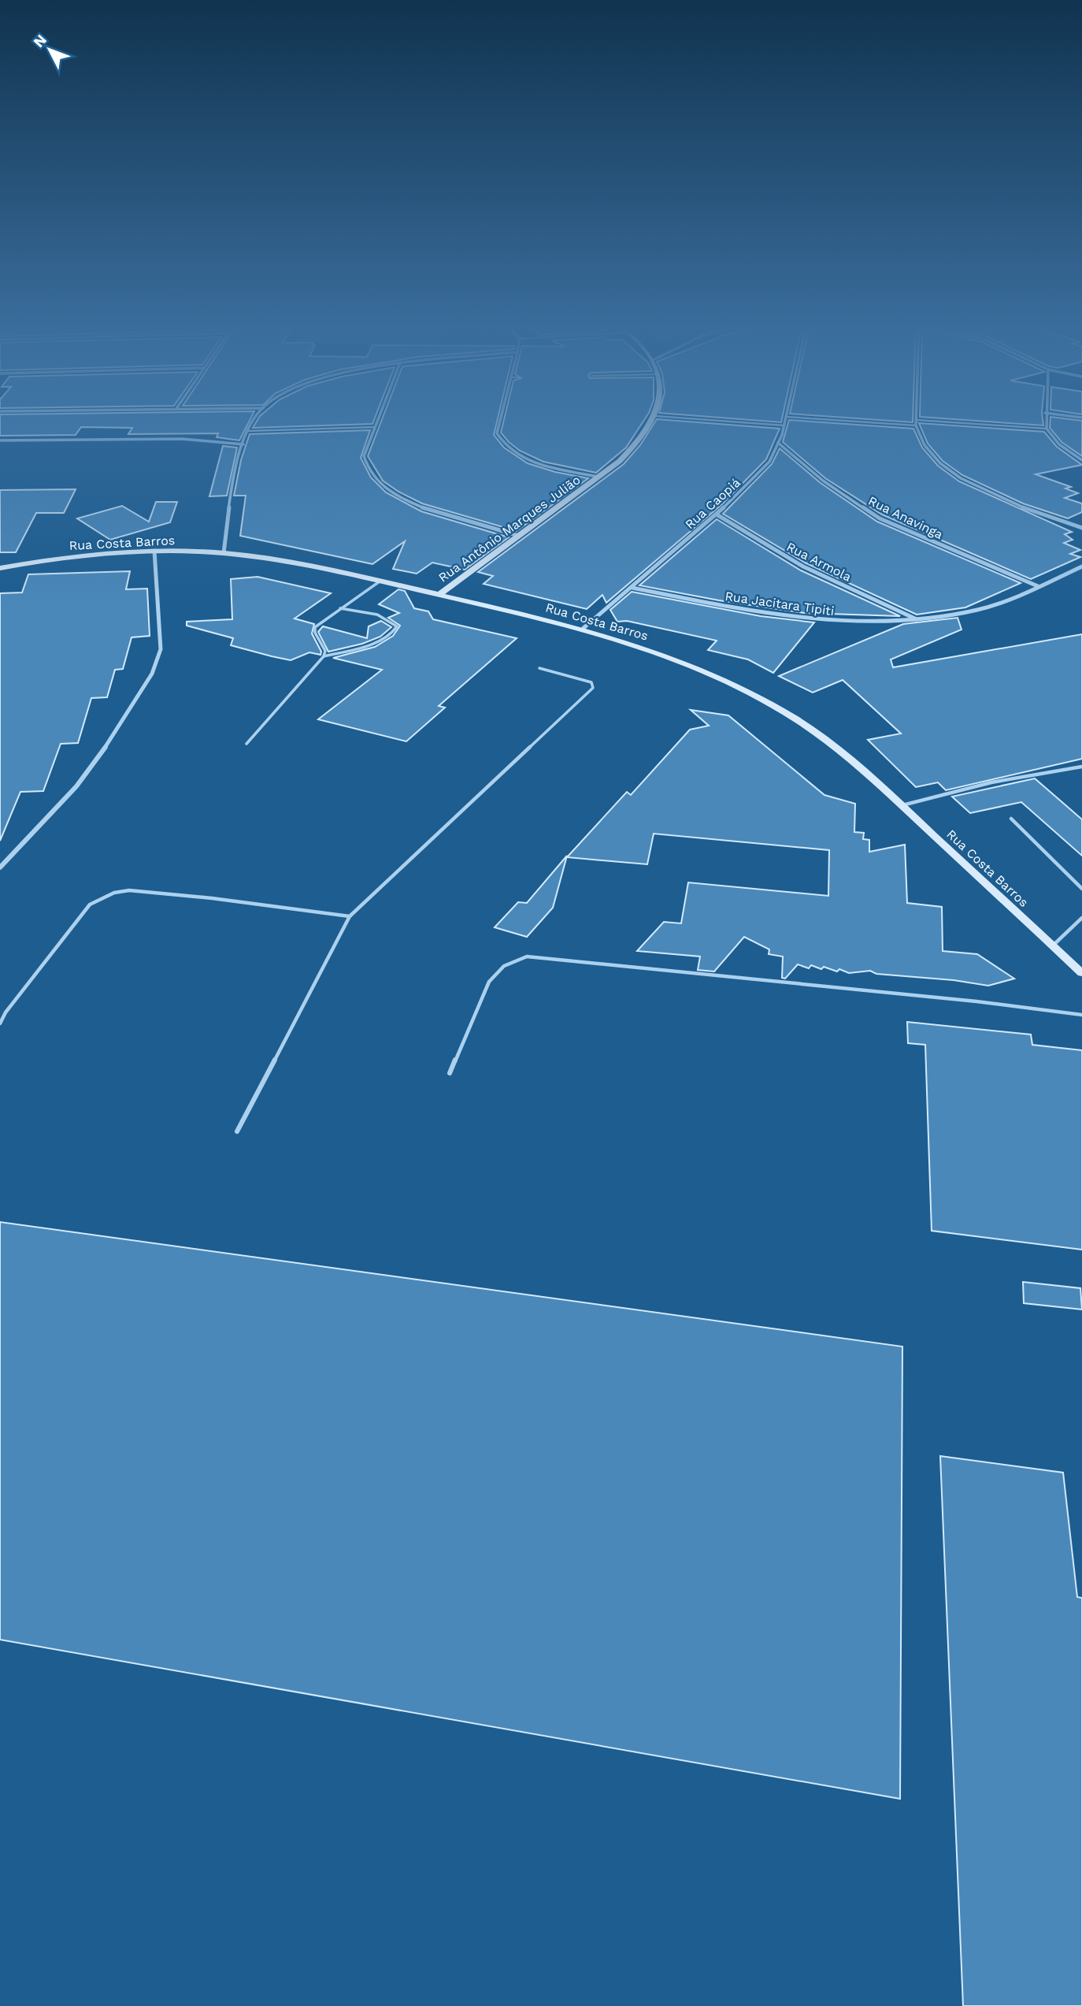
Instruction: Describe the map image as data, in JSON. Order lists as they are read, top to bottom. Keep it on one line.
{"streets":{"main road":["Rua Antônio Marques Julião","Rua Costa Barros"],"street":["Rua Caopiá","Rua Anavinga","Rua Armola","Rua Jacitara Tipiti"]},"crossings":[["Rua Caopiá","Rua Anavinga"],["Rua Caopiá","Rua Costa Barros"],["Rua Caopiá","Rua Armola"],["Rua Caopiá","Rua Jacitara Tipiti"],["Rua Anavinga","Rua Jacitara Tipiti"],["Rua Antônio Marques Julião","Rua Costa Barros"],["Rua Armola","Rua Jacitara Tipiti"]],"north":"top left"}
